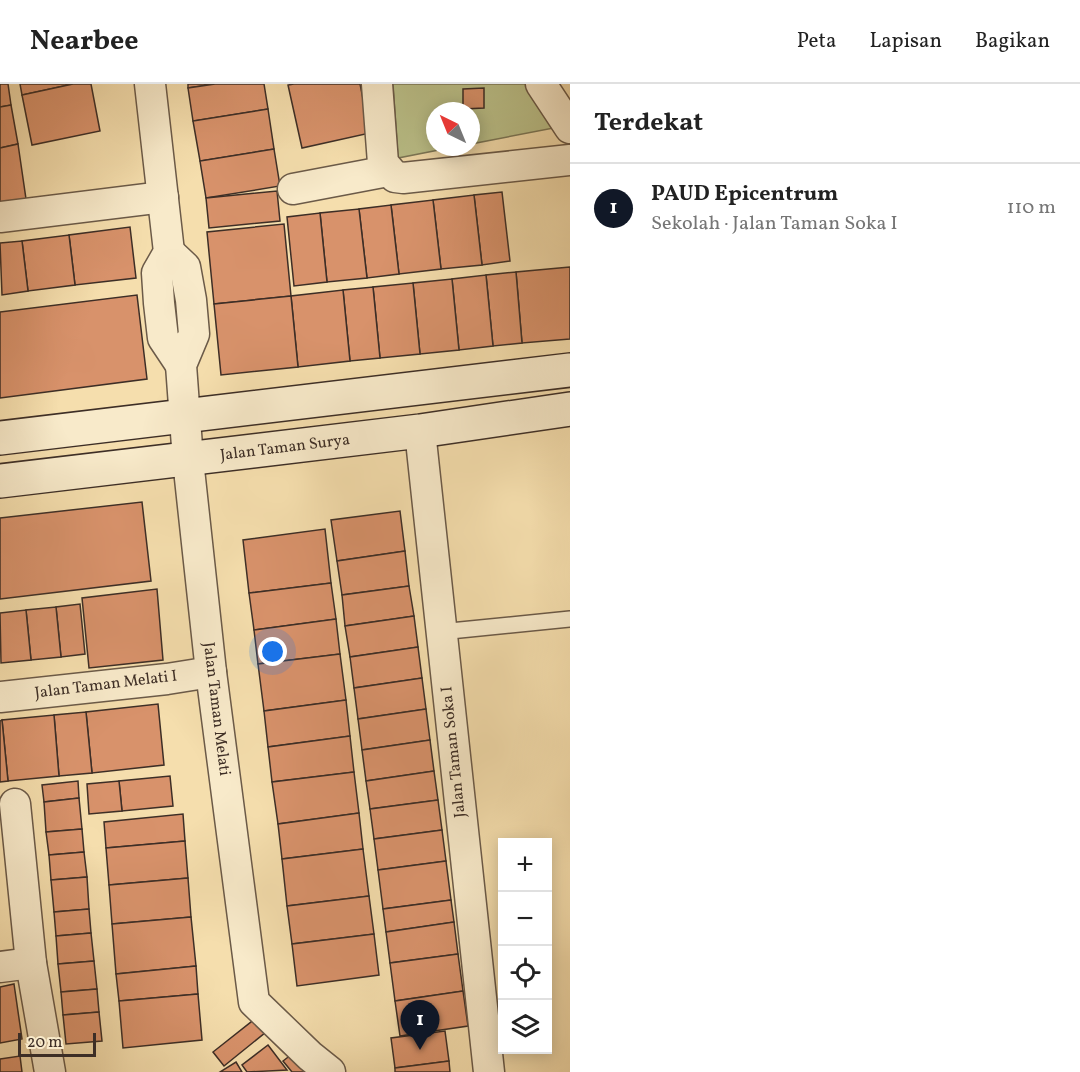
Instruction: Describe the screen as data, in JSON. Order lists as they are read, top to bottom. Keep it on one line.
{"streets":{"street":["Jalan Taman Surya","Jalan Taman Melati I","Jalan Taman Melati","Jalan Taman Soka I"]},"crossings":[["Jalan Taman Surya","Jalan Taman Melati"],["Jalan Taman Surya","Jalan Taman Soka I"],["Jalan Taman Melati I","Jalan Taman Melati"]],"scale_bar":"20 m","north":"top left","page":{"header":"Nearbee","nav":["Peta","Lapisan","Bagikan"],"heading":"Terdekat","list":[{"mark":"1","name":"PAUD Epicentrum","note":"Sekolah · Jalan Taman Soka I","value":"110 m"}],"map_buttons":["+","−"],"pins":"1","scale":"20 m"}}
